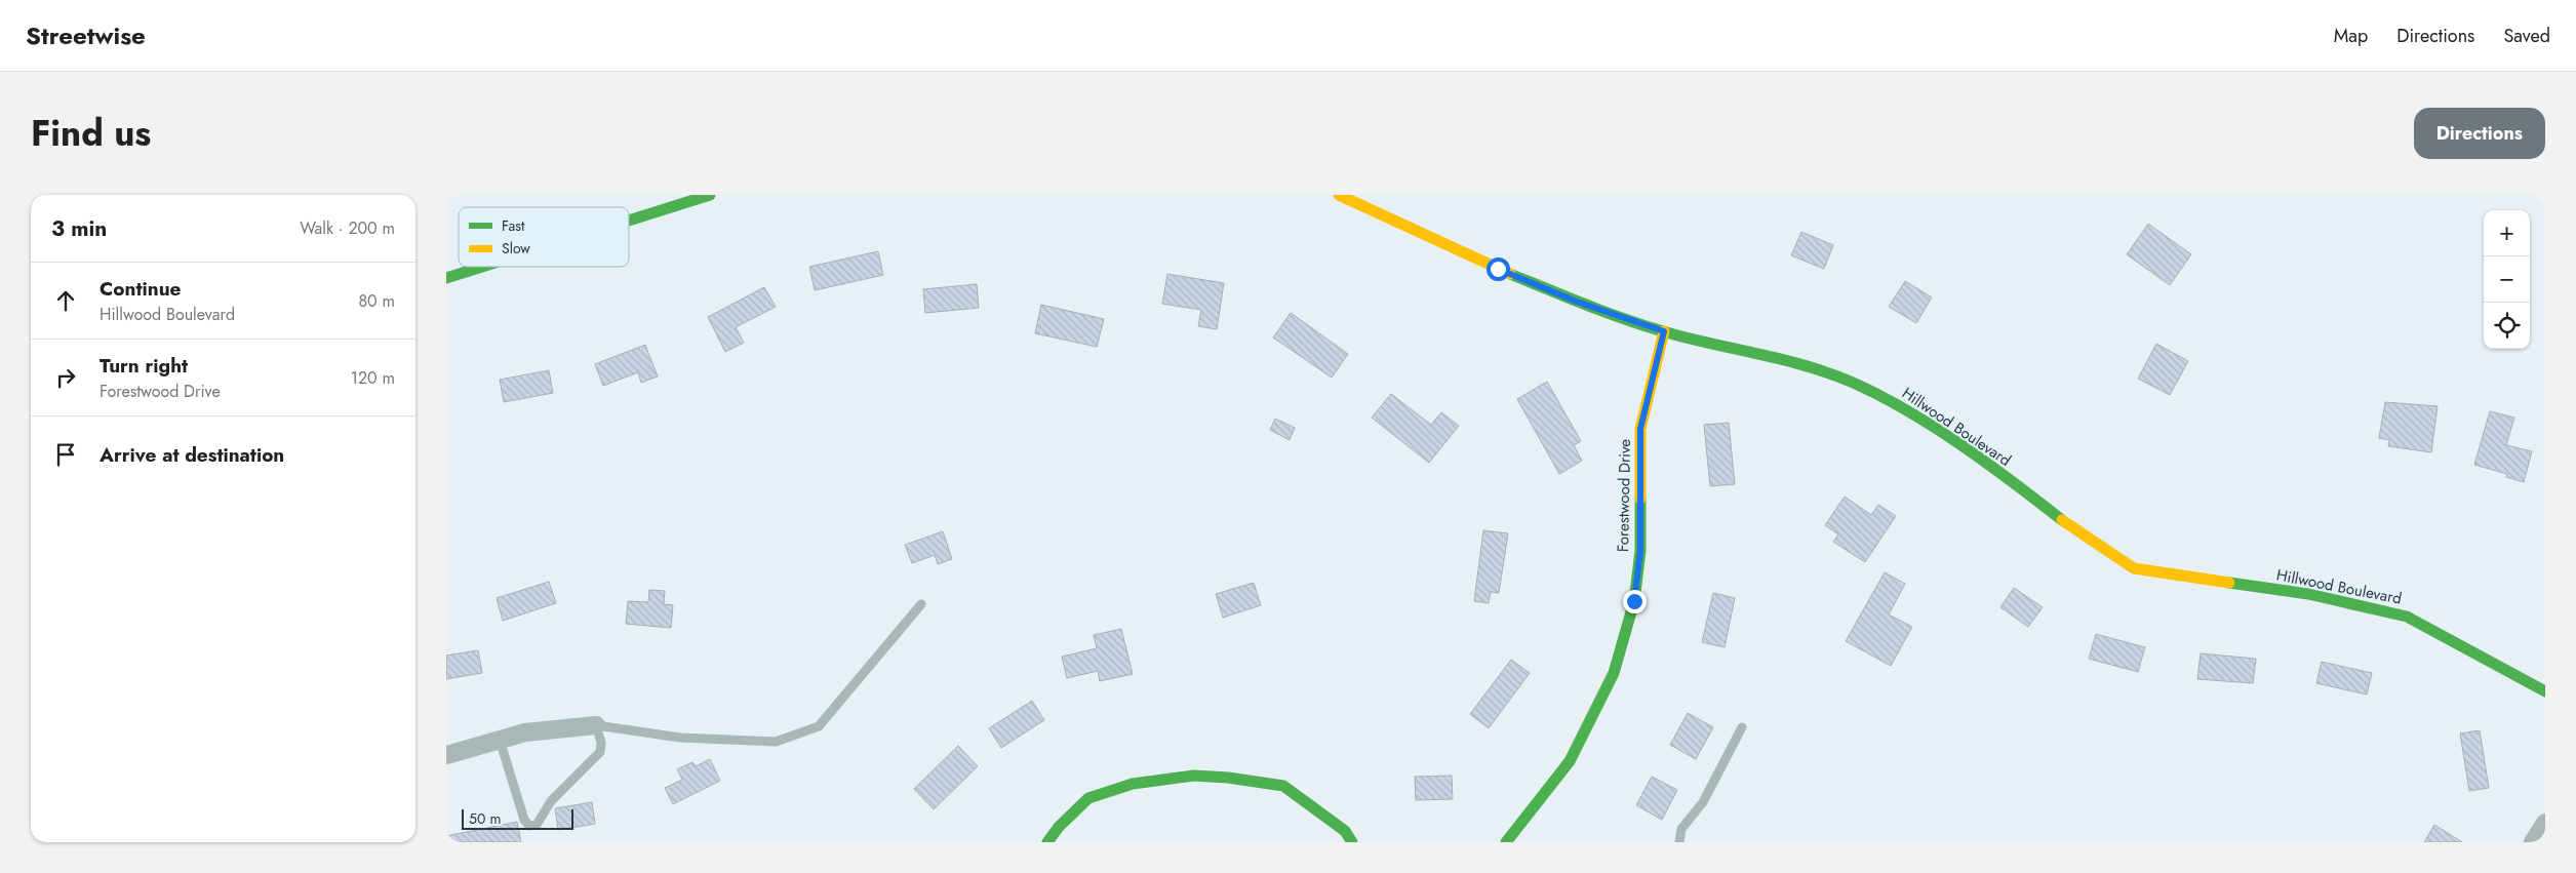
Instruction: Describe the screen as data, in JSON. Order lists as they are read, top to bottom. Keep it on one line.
{"streets":{"street":["Hillwood Boulevard","Forestwood Drive"]},"crossings":[["Hillwood Boulevard","Forestwood Drive"]],"legend":["Fast","Slow"],"scale_bar":"50 m","page":{"header":"Streetwise","nav":["Map","Directions","Saved"],"title":"Find us","buttons":"Directions","heading":["3 min","Walk · 200 m"],"map_buttons":["+","−"],"list":[["Continue","Hillwood Boulevard","80 m"],["Turn right","Forestwood Drive","120 m"],"Arrive at destination"],"scale":"50 m"}}
